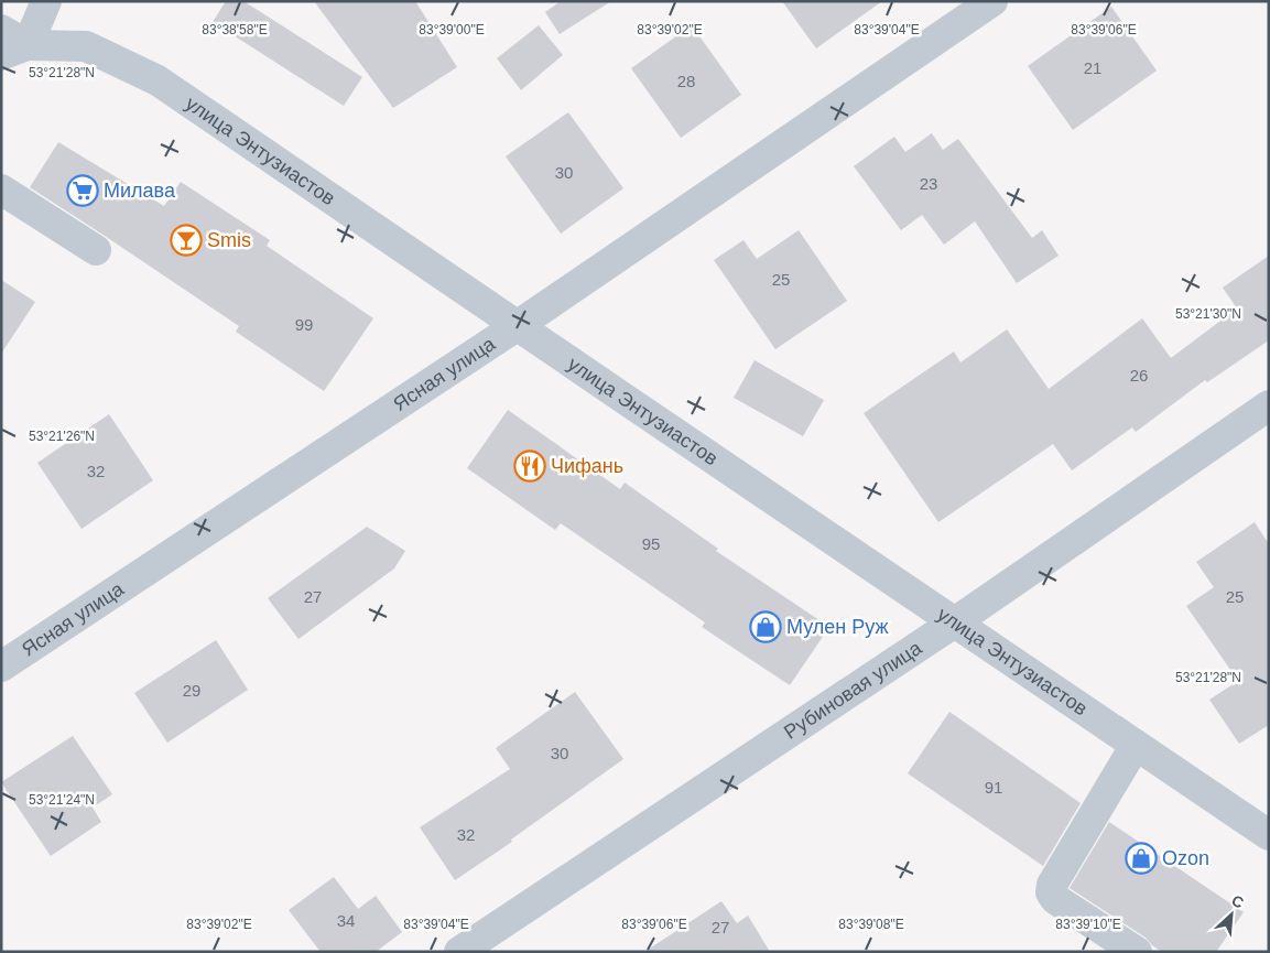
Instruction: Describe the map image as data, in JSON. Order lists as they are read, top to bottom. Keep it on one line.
{"streets":{"street":["улица Энтузиастов","Ясная улица","Рубиновая улица"]},"crossings":[["улица Энтузиастов","Ясная улица"],["улица Энтузиастов","Рубиновая улица"]],"places":{"supermarket":["Милава"],"bar":["Smis"],"restaurant":["Чифань"],"shop":["Мулен Руж","Ozon"]},"house_numbers":["21","28","30","23","25","99","26","32","95","27","25","29","30","91","32","34","27"],"north":"top right","coordinates":["83°38'58\"E","83°39'00\"E","83°39'02\"E","83°39'04\"E","83°39'06\"E","53°21'28\"N","53°21'30\"N","53°21'26\"N","53°21'24\"N","83°39'08\"E","83°39'10\"E"]}
